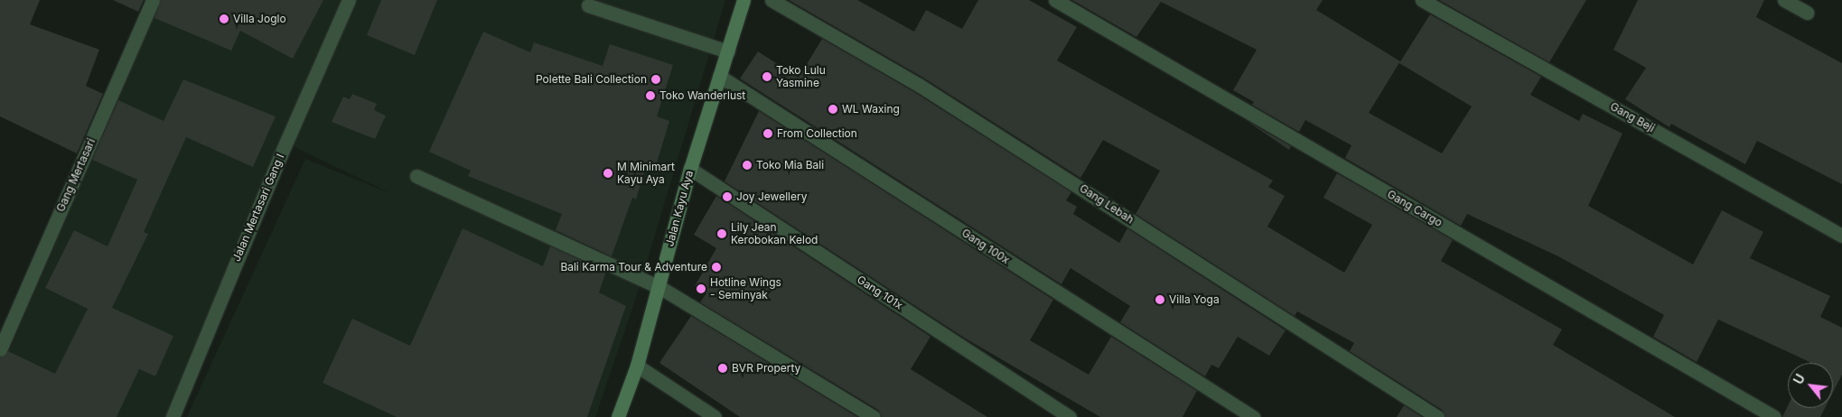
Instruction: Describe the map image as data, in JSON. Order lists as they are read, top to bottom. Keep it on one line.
{"streets":{"main road":["Jalan Kayu Aya"],"street":["Gang Beji","Gang Mertasari","Gang Lebah","Jalan Mertasari Gang I","Gang Cargo","Gang 100x","Gang 101x"]},"crossings":[["Jalan Kayu Aya","Gang 100x"],["Jalan Kayu Aya","Gang 101x"]],"places":["Villa Joglo","Toko Lulu Yasmine","Polette Bali Collection","Toko Wanderlust","WL Waxing","From Collection","Toko Mia Bali","M Minimart Kayu Aya","Joy Jewellery","Lily Jean Kerobokan Kelod","Bali Karma Tour & Adventure","Hotline Wings - Seminyak","Villa Yoga","BVR Property"],"north":"top left"}
